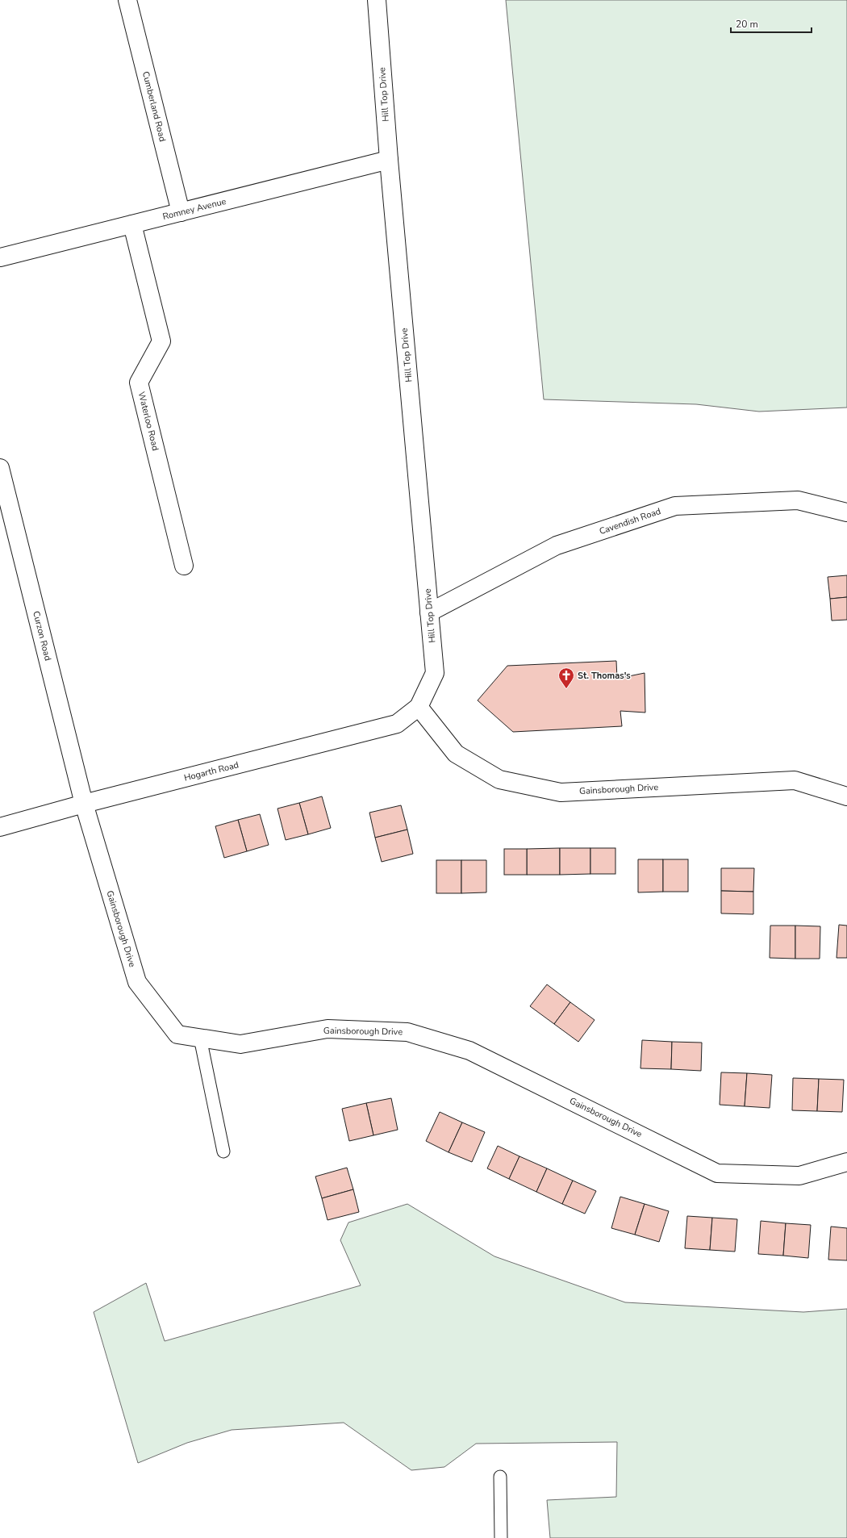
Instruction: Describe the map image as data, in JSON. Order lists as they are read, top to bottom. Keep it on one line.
{"streets":{"street":["Hill Top Drive","Cumberland Road","Romney Avenue","Waterloo Road","Cavendish Road","Curzon Road","Hogarth Road","Gainsborough Drive"]},"crossings":[["Hill Top Drive","Romney Avenue"],["Hill Top Drive","Cavendish Road"],["Hill Top Drive","Hogarth Road"],["Hill Top Drive","Gainsborough Drive"],["Cumberland Road","Romney Avenue"],["Romney Avenue","Waterloo Road"],["Curzon Road","Hogarth Road"],["Curzon Road","Gainsborough Drive"],["Hogarth Road","Gainsborough Drive"]],"places":{"church":["St. Thomas's"]},"scale_bar":"20 m"}
